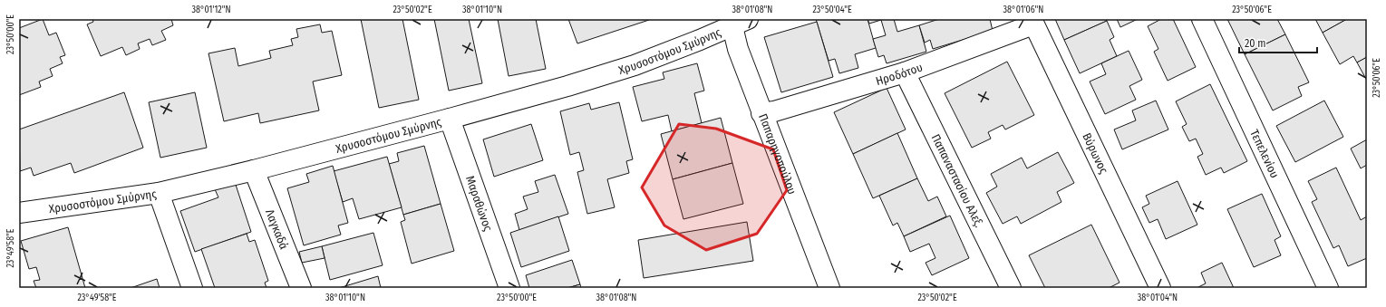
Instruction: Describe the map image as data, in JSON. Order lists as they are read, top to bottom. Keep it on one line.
{"streets":{"street":["Χρυσοστόμου Σμύρνης","Ηροδότου","Παπαρηγοπούλου","Βύρωνος","Τεπελενίου","Παπαναστασίου Αλεξ.","Μαραθώνος","Λαγκαδά"]},"crossings":[["Χρυσοστόμου Σμύρνης","Παπαρηγοπούλου"],["Χρυσοστόμου Σμύρνης","Μαραθώνος"],["Χρυσοστόμου Σμύρνης","Λαγκαδά"],["Ηροδότου","Παπαρηγοπούλου"],["Ηροδότου","Βύρωνος"],["Ηροδότου","Παπαναστασίου Αλεξ."]],"scale_bar":"20 m","coordinates":["38°01'12\"N","23°50'02\"E","38°01'10\"N","38°01'08\"N","23°50'04\"E","38°01'06\"N","23°50'06\"E","23°50'00\"E","23°49'58\"E","38°01'04\"N"]}
